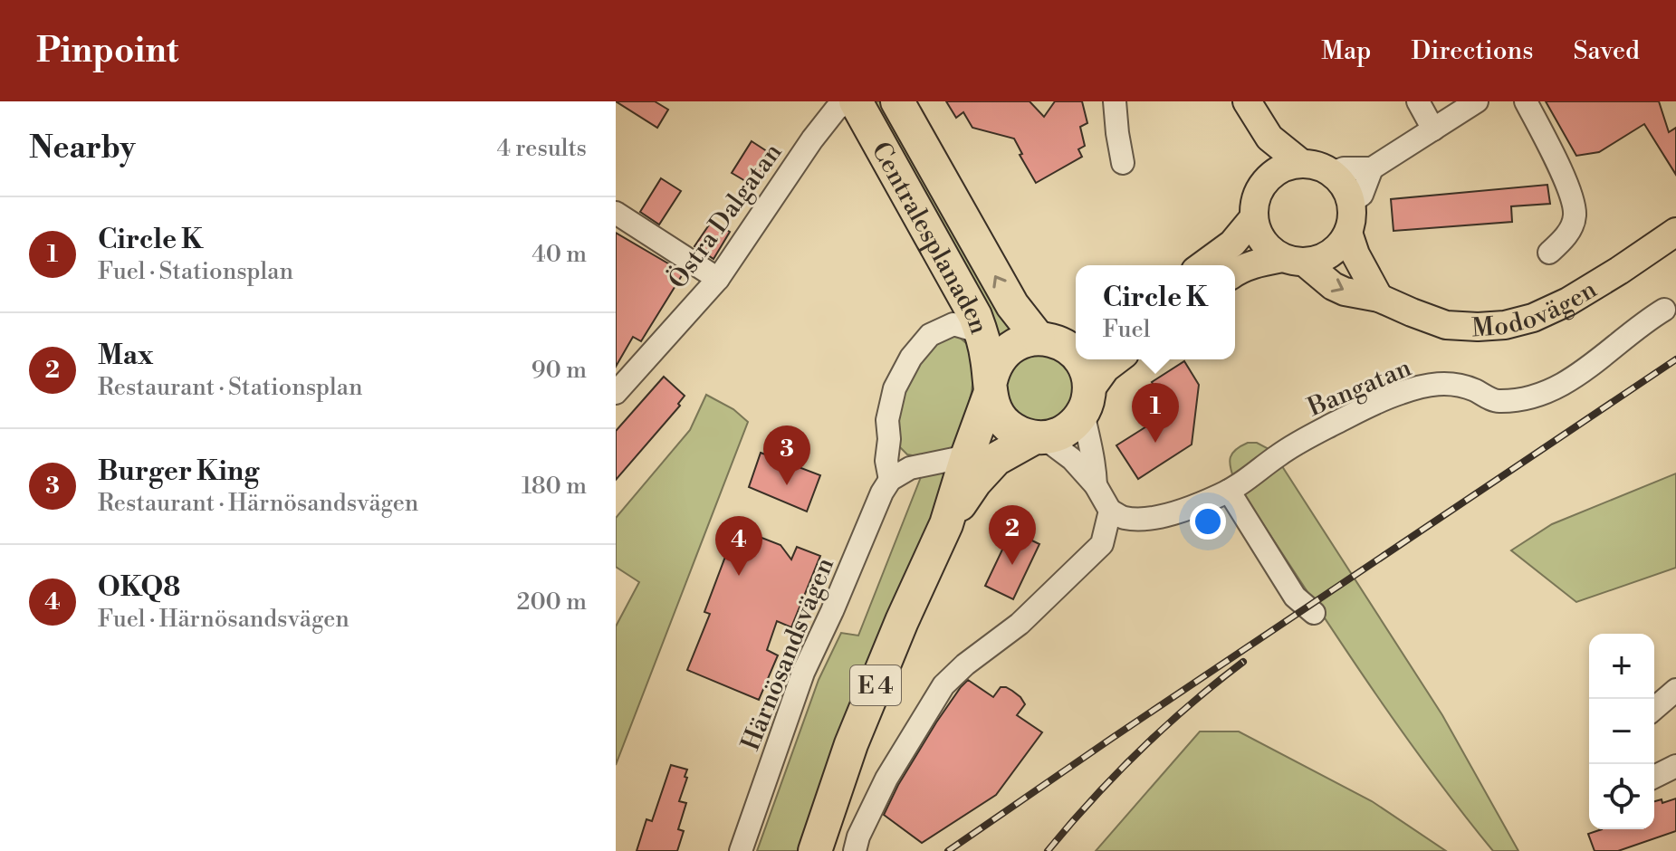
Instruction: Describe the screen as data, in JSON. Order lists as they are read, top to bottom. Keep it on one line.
{"streets":{"highway":["Centralesplanaden","E 4"],"main road":["Modovägen"],"street":["Östra Dalgatan","Bangatan","Härnösandsvägen"]},"crossings":[["Centralesplanaden","Härnösandsvägen"],["Centralesplanaden","E 4"]],"page":{"header":"Pinpoint","nav":["Map","Directions","Saved"],"heading":["Nearby","4 results"],"list":[{"mark":"1","name":"Circle K","note":"Fuel · Stationsplan","value":"40 m"},{"mark":"2","name":"Max","note":"Restaurant · Stationsplan","value":"90 m"},{"mark":"3","name":"Burger King","note":"Restaurant · Härnösandsvägen","value":"180 m"},{"mark":"4","name":"OKQ8","note":"Fuel · Härnösandsvägen","value":"200 m"}],"popup":["Circle K","Fuel"],"pins":["1","3","2","4"],"map_buttons":["+","−"]}}
